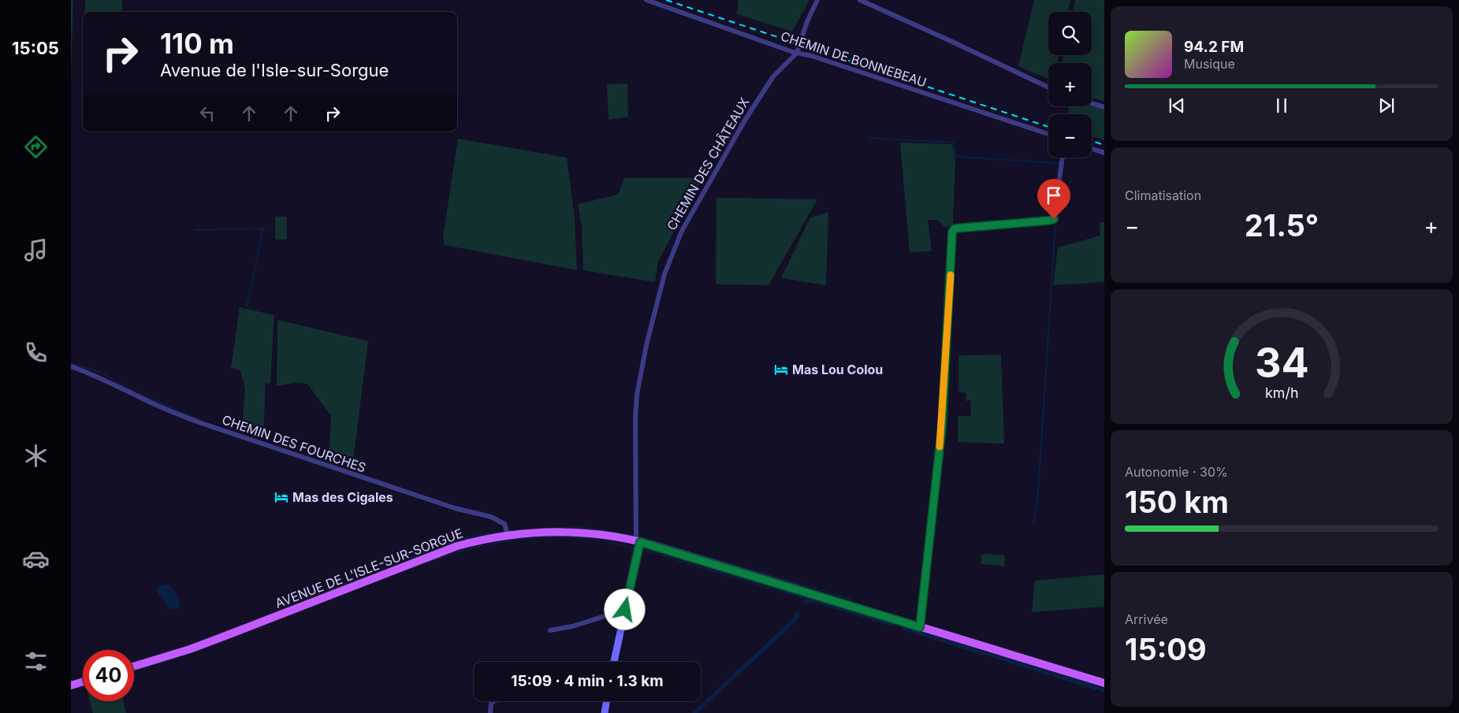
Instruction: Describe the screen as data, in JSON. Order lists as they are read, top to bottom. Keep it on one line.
{"streets":{"main road":["AVENUE DE L'ISLE-SUR-SORGUE"],"street":["CHEMIN DE BONNEBEAU","CHEMIN DES CHÂTEAUX","CHEMIN DES FOURCHES"]},"crossings":[["CHEMIN DE BONNEBEAU","CHEMIN DES CHÂTEAUX"],["CHEMIN DES CHÂTEAUX","AVENUE DE L'ISLE-SUR-SORGUE"],["CHEMIN DES FOURCHES","AVENUE DE L'ISLE-SUR-SORGUE"]],"places":{"hotel":["Mas Lou Colou","Mas des Cigales"]},"page":{"tabs":"15:05","map_buttons":["+","−"],"turn":["110 m","Avenue de l'Isle-sur-Sorgue"],"song":["94.2 FM","Musique"],"tile":["Climatisation",["Autonomie · 30%","150 km"],["Arrivée","15:09"]],"heat":["−","21.5°","+"],"limit":"40","trip":"15:09 · 4 min · 1.3 km","gauge":["34","km/h"]}}
